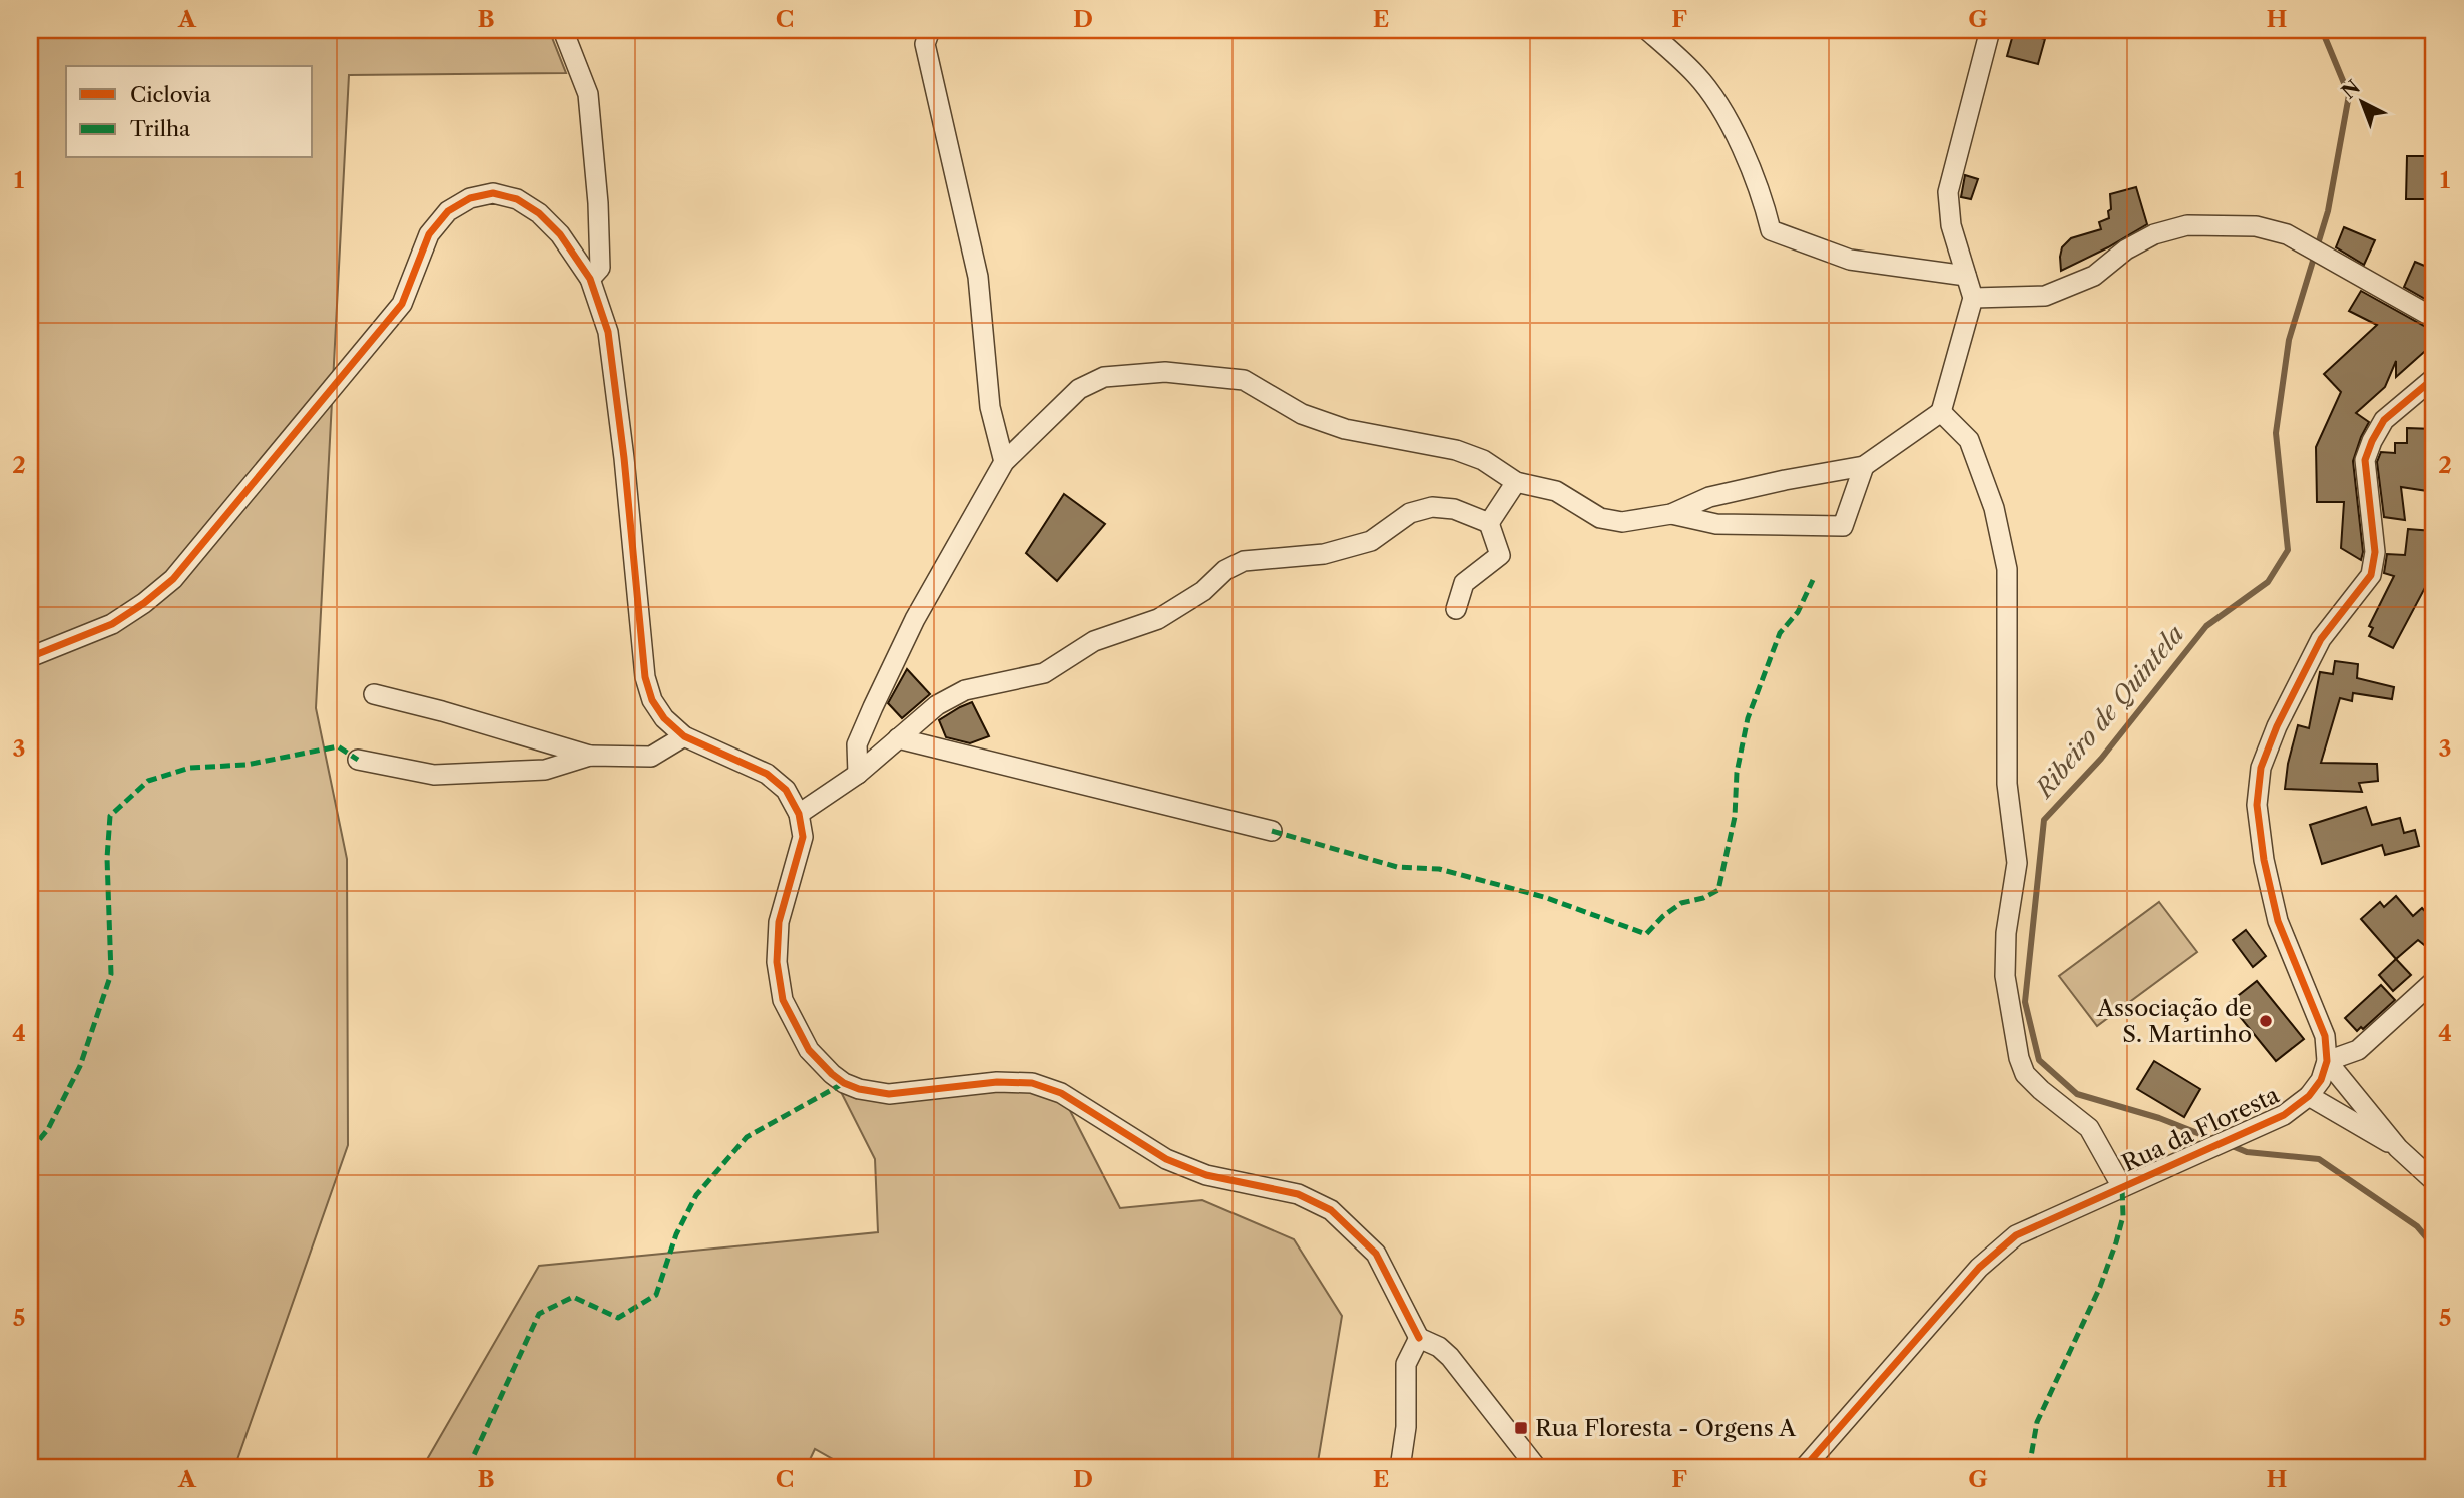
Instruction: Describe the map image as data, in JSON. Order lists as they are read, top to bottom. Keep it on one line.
{"streets":{"street":["Rua da Floresta"]},"water":["Ribeiro de Quintela"],"places":{"other":["Associação de S. Martinho"],"transit":["Rua Floresta - Orgens A"]},"legend":["Ciclovia","Trilha"],"north":"top left","grid":{"columns":["A","B","C","D","E","F","G","H"],"rows":["1","2","3","4","5"]}}
